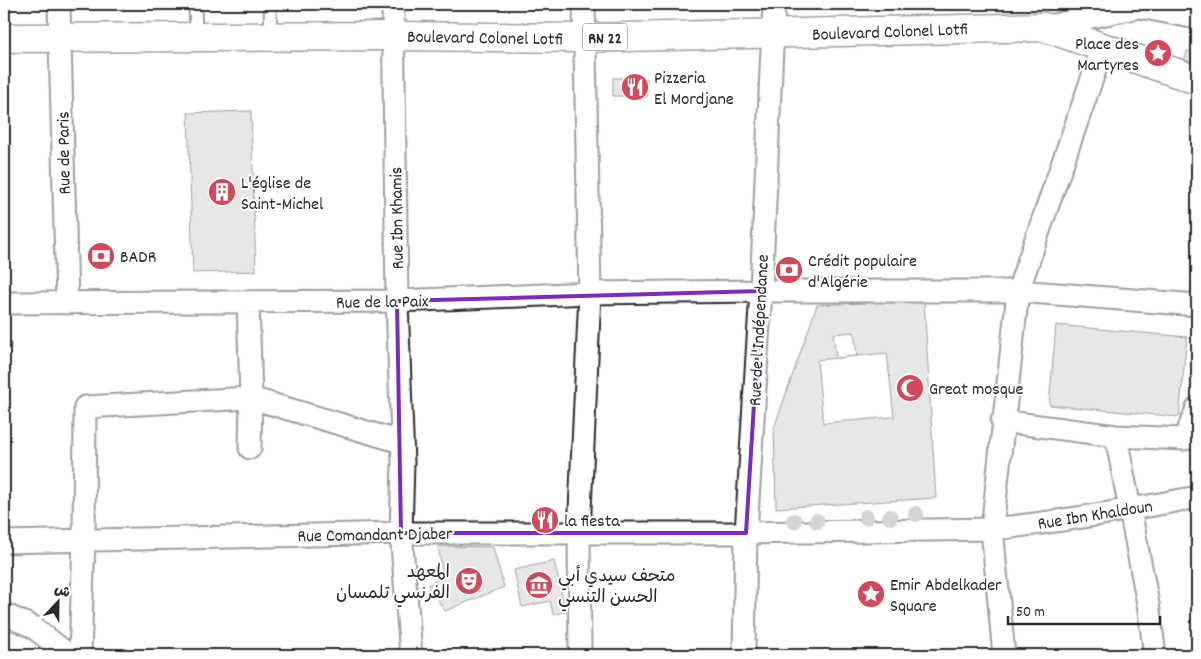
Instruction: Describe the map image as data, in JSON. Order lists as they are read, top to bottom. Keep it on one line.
{"streets":{"main road":["Boulevard Colonel Lotfi","RN 22"],"street":["Rue de Paris","Rue Ibn Khamis","Rue de la Paix","Rue de l'Indépendance","Rue Ibn Khaldoun","Rue Comandant Djaber"]},"crossings":[["Boulevard Colonel Lotfi","Rue de Paris"],["Boulevard Colonel Lotfi","Rue Ibn Khamis"],["Boulevard Colonel Lotfi","Rue de l'Indépendance"],["Rue de Paris","Rue de la Paix"],["Rue Ibn Khamis","Rue de la Paix"],["Rue de la Paix","Rue de l'Indépendance"],["Rue de l'Indépendance","Rue Ibn Khaldoun"],["Rue de l'Indépendance","Rue Comandant Djaber"],["Rue Ibn Khaldoun","Rue Comandant Djaber"]],"places":{"place":["Place des Martyres","Emir Abdelkader Square"],"restaurant":["Pizzeria El Mordjane","la fiesta"],"building":["L'église de Saint-Michel"],"bank":["BADR","Crédit populaire d'Algérie"],"mosque":["Great mosque"],"theatre":["المعهد الفرنسي تلمسان"],"museum":["متحف سيدي أبي الحسن التنسي"]},"scale_bar":"50 m","north":"top"}
